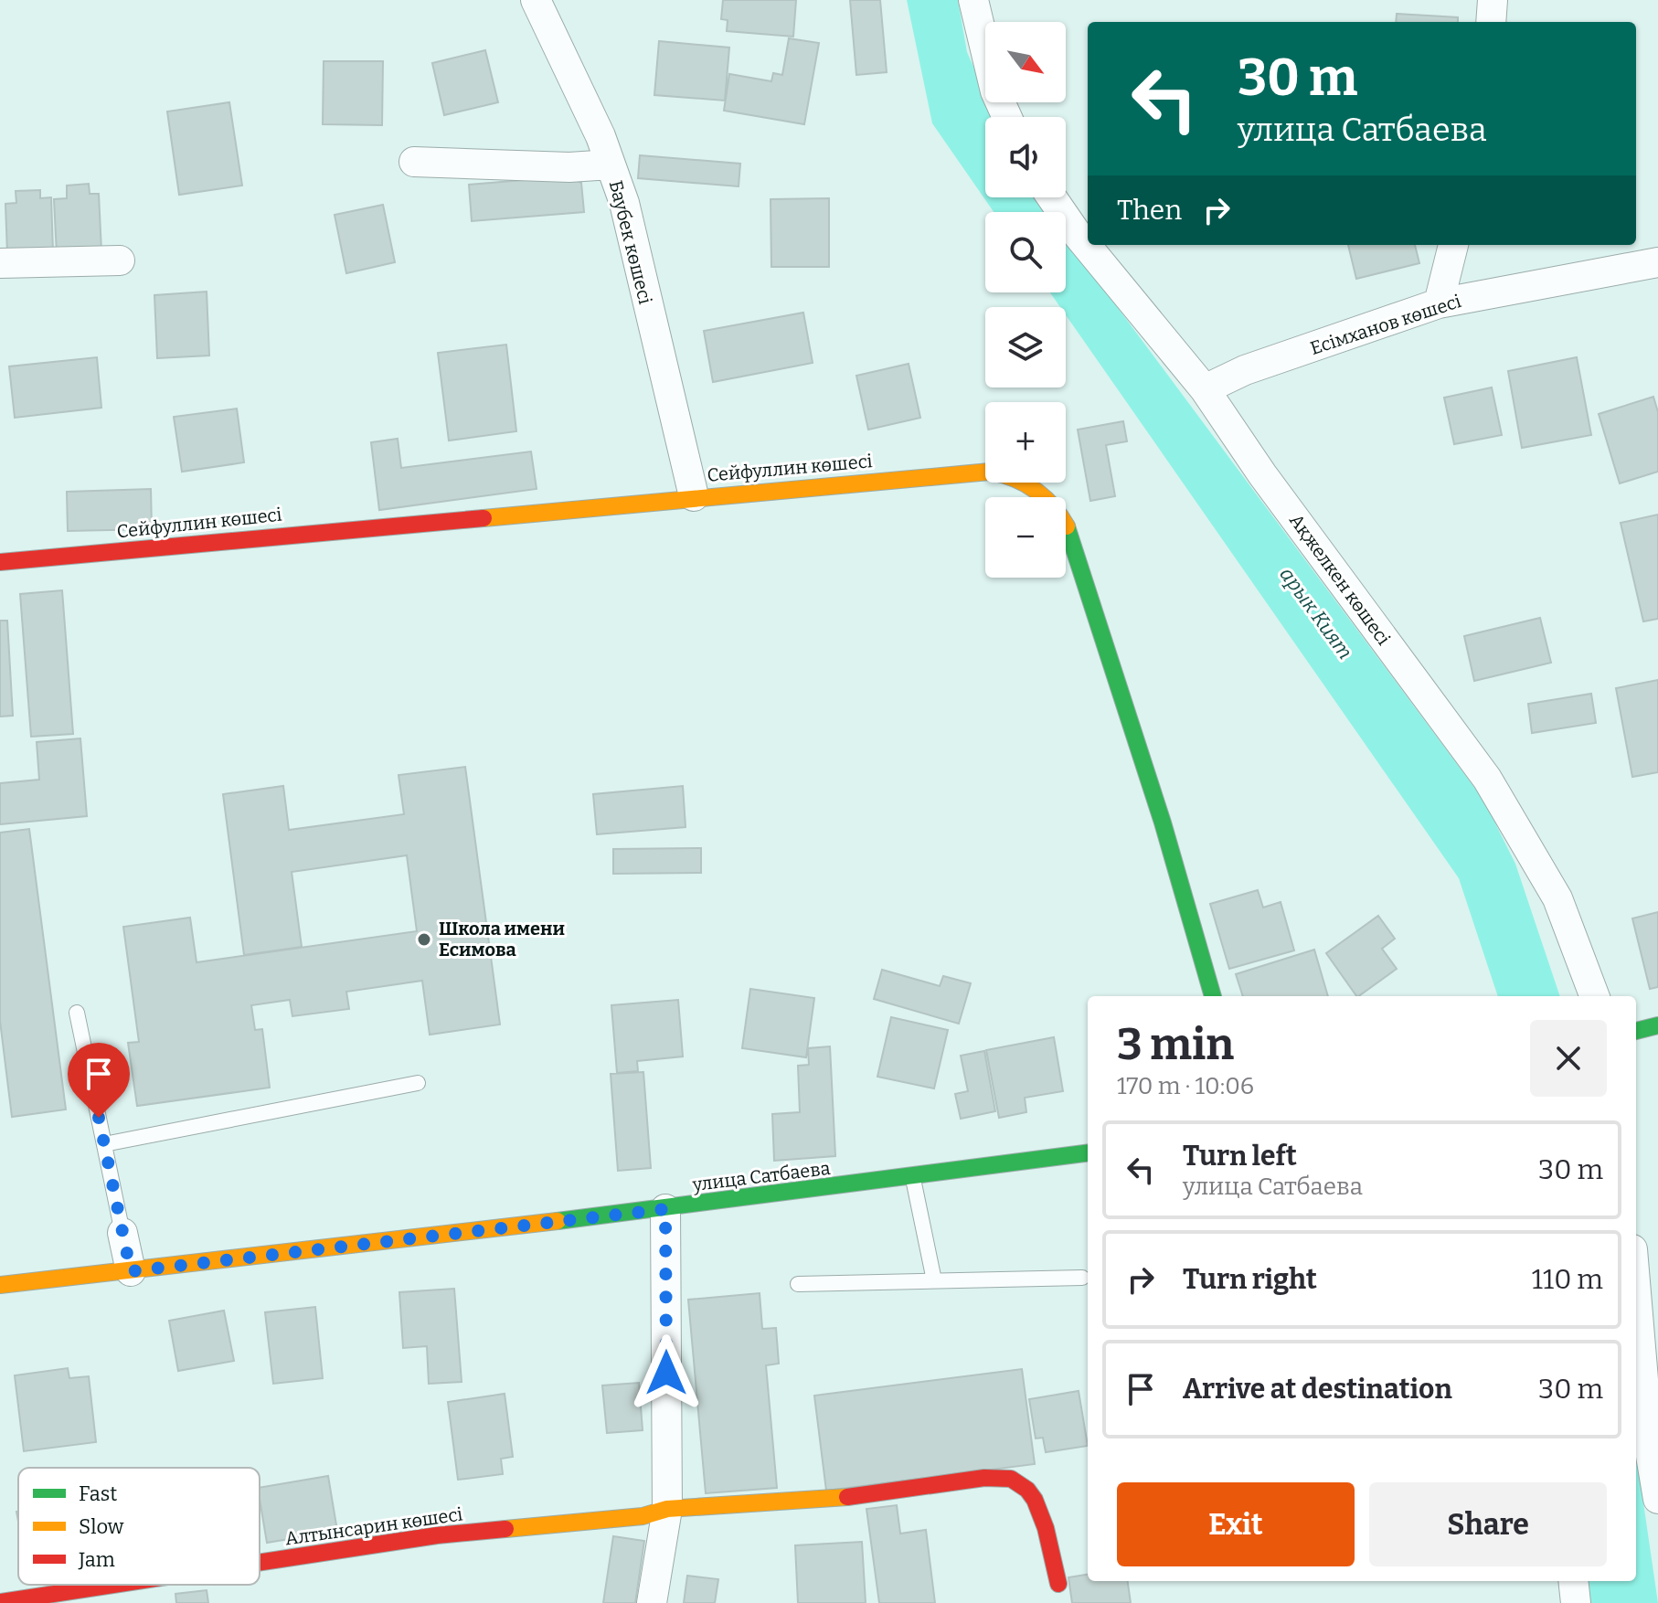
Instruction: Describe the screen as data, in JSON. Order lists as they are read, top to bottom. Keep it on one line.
{"streets":{"street":["Баубек көшесі","Есімханов көшесі","Сейфуллин көшесі","Ақжелкен көшесі","улица Сатбаева","Алтынсарин көшесі"]},"crossings":[["Баубек көшесі","Сейфуллин көшесі"],["Есімханов көшесі","Ақжелкен көшесі"]],"water":["арык Кият"],"places":["Школа имени Есимова"],"legend":["Fast","Slow","Jam"],"north":"bottom right","page":{"map_buttons":["+","−"],"turn":["30 m","улица Сатбаева"],"then":"Then","heading":["3 min","170 m · 10:06"],"list":[{"name":"Turn left","note":"улица Сатбаева","value":"30 m"},{"name":"Turn right","value":"110 m"},{"name":"Arrive at destination","value":"30 m"}],"buttons":["Exit","Share"]}}
